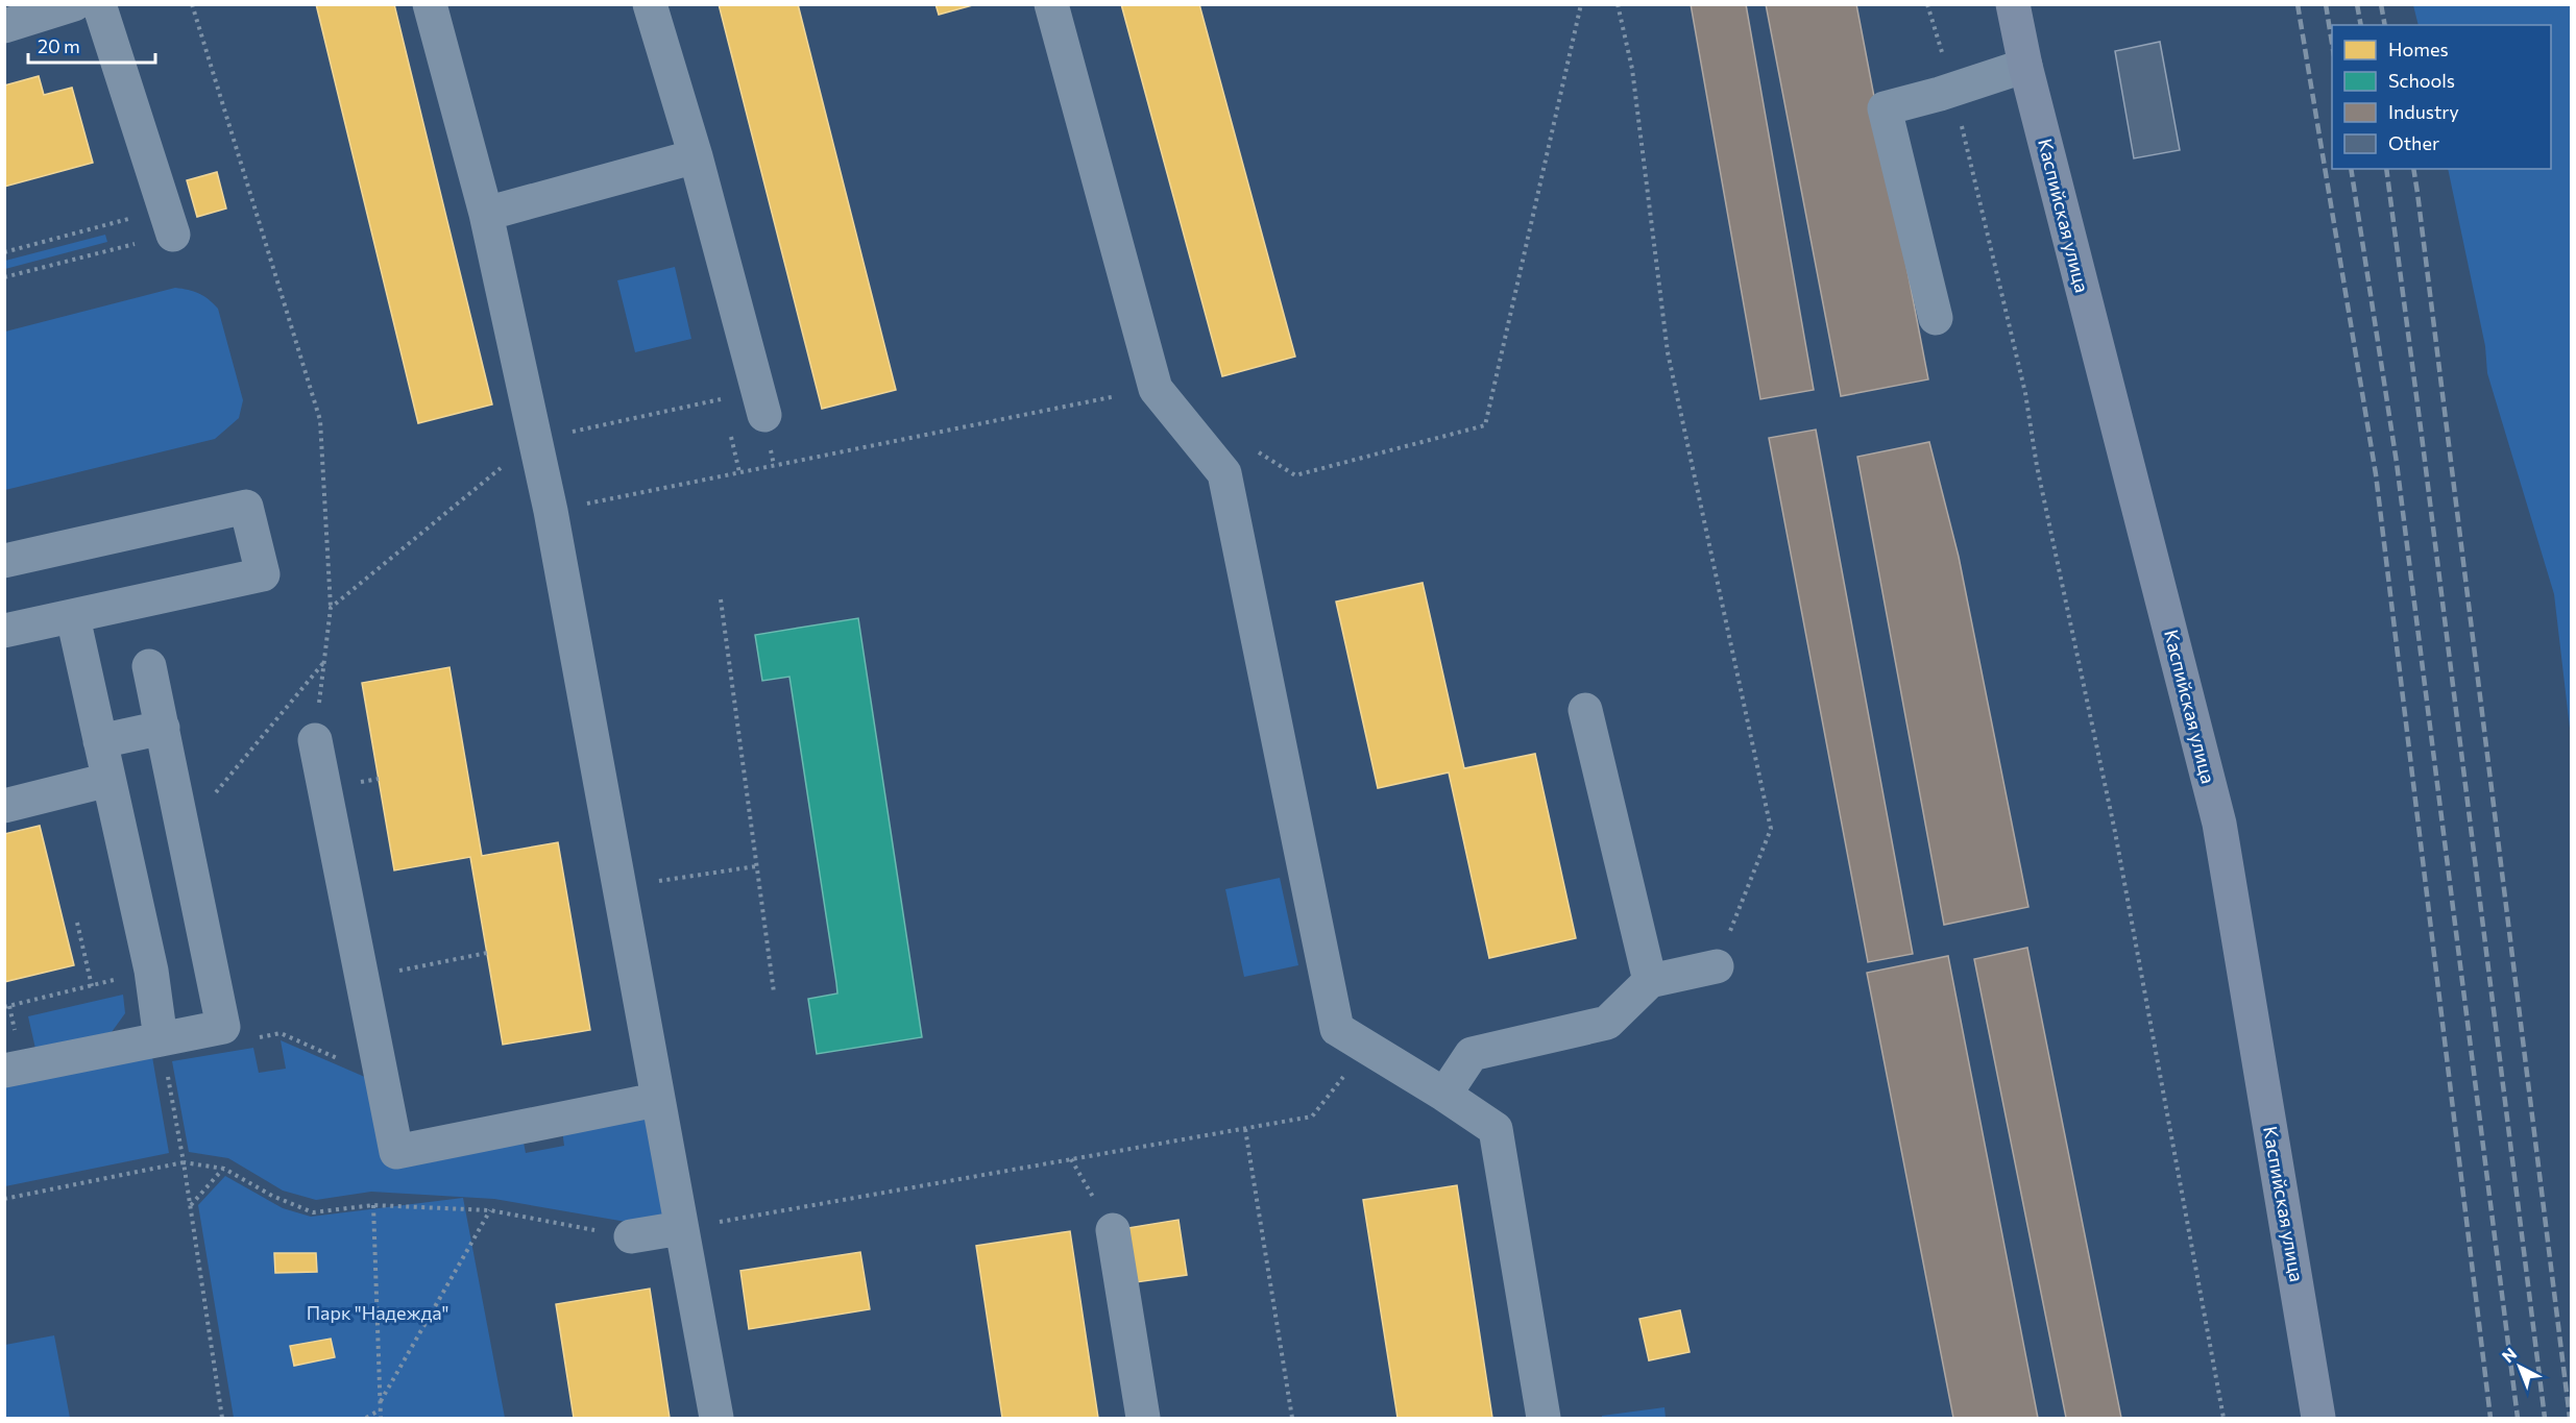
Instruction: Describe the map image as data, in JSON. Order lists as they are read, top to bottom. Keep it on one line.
{"streets":{"main road":["Каспийская улица"]},"parks":["Парк \"Надежда\""],"legend":["Homes","Schools","Industry","Other"],"scale_bar":"20 m","north":"top left"}
